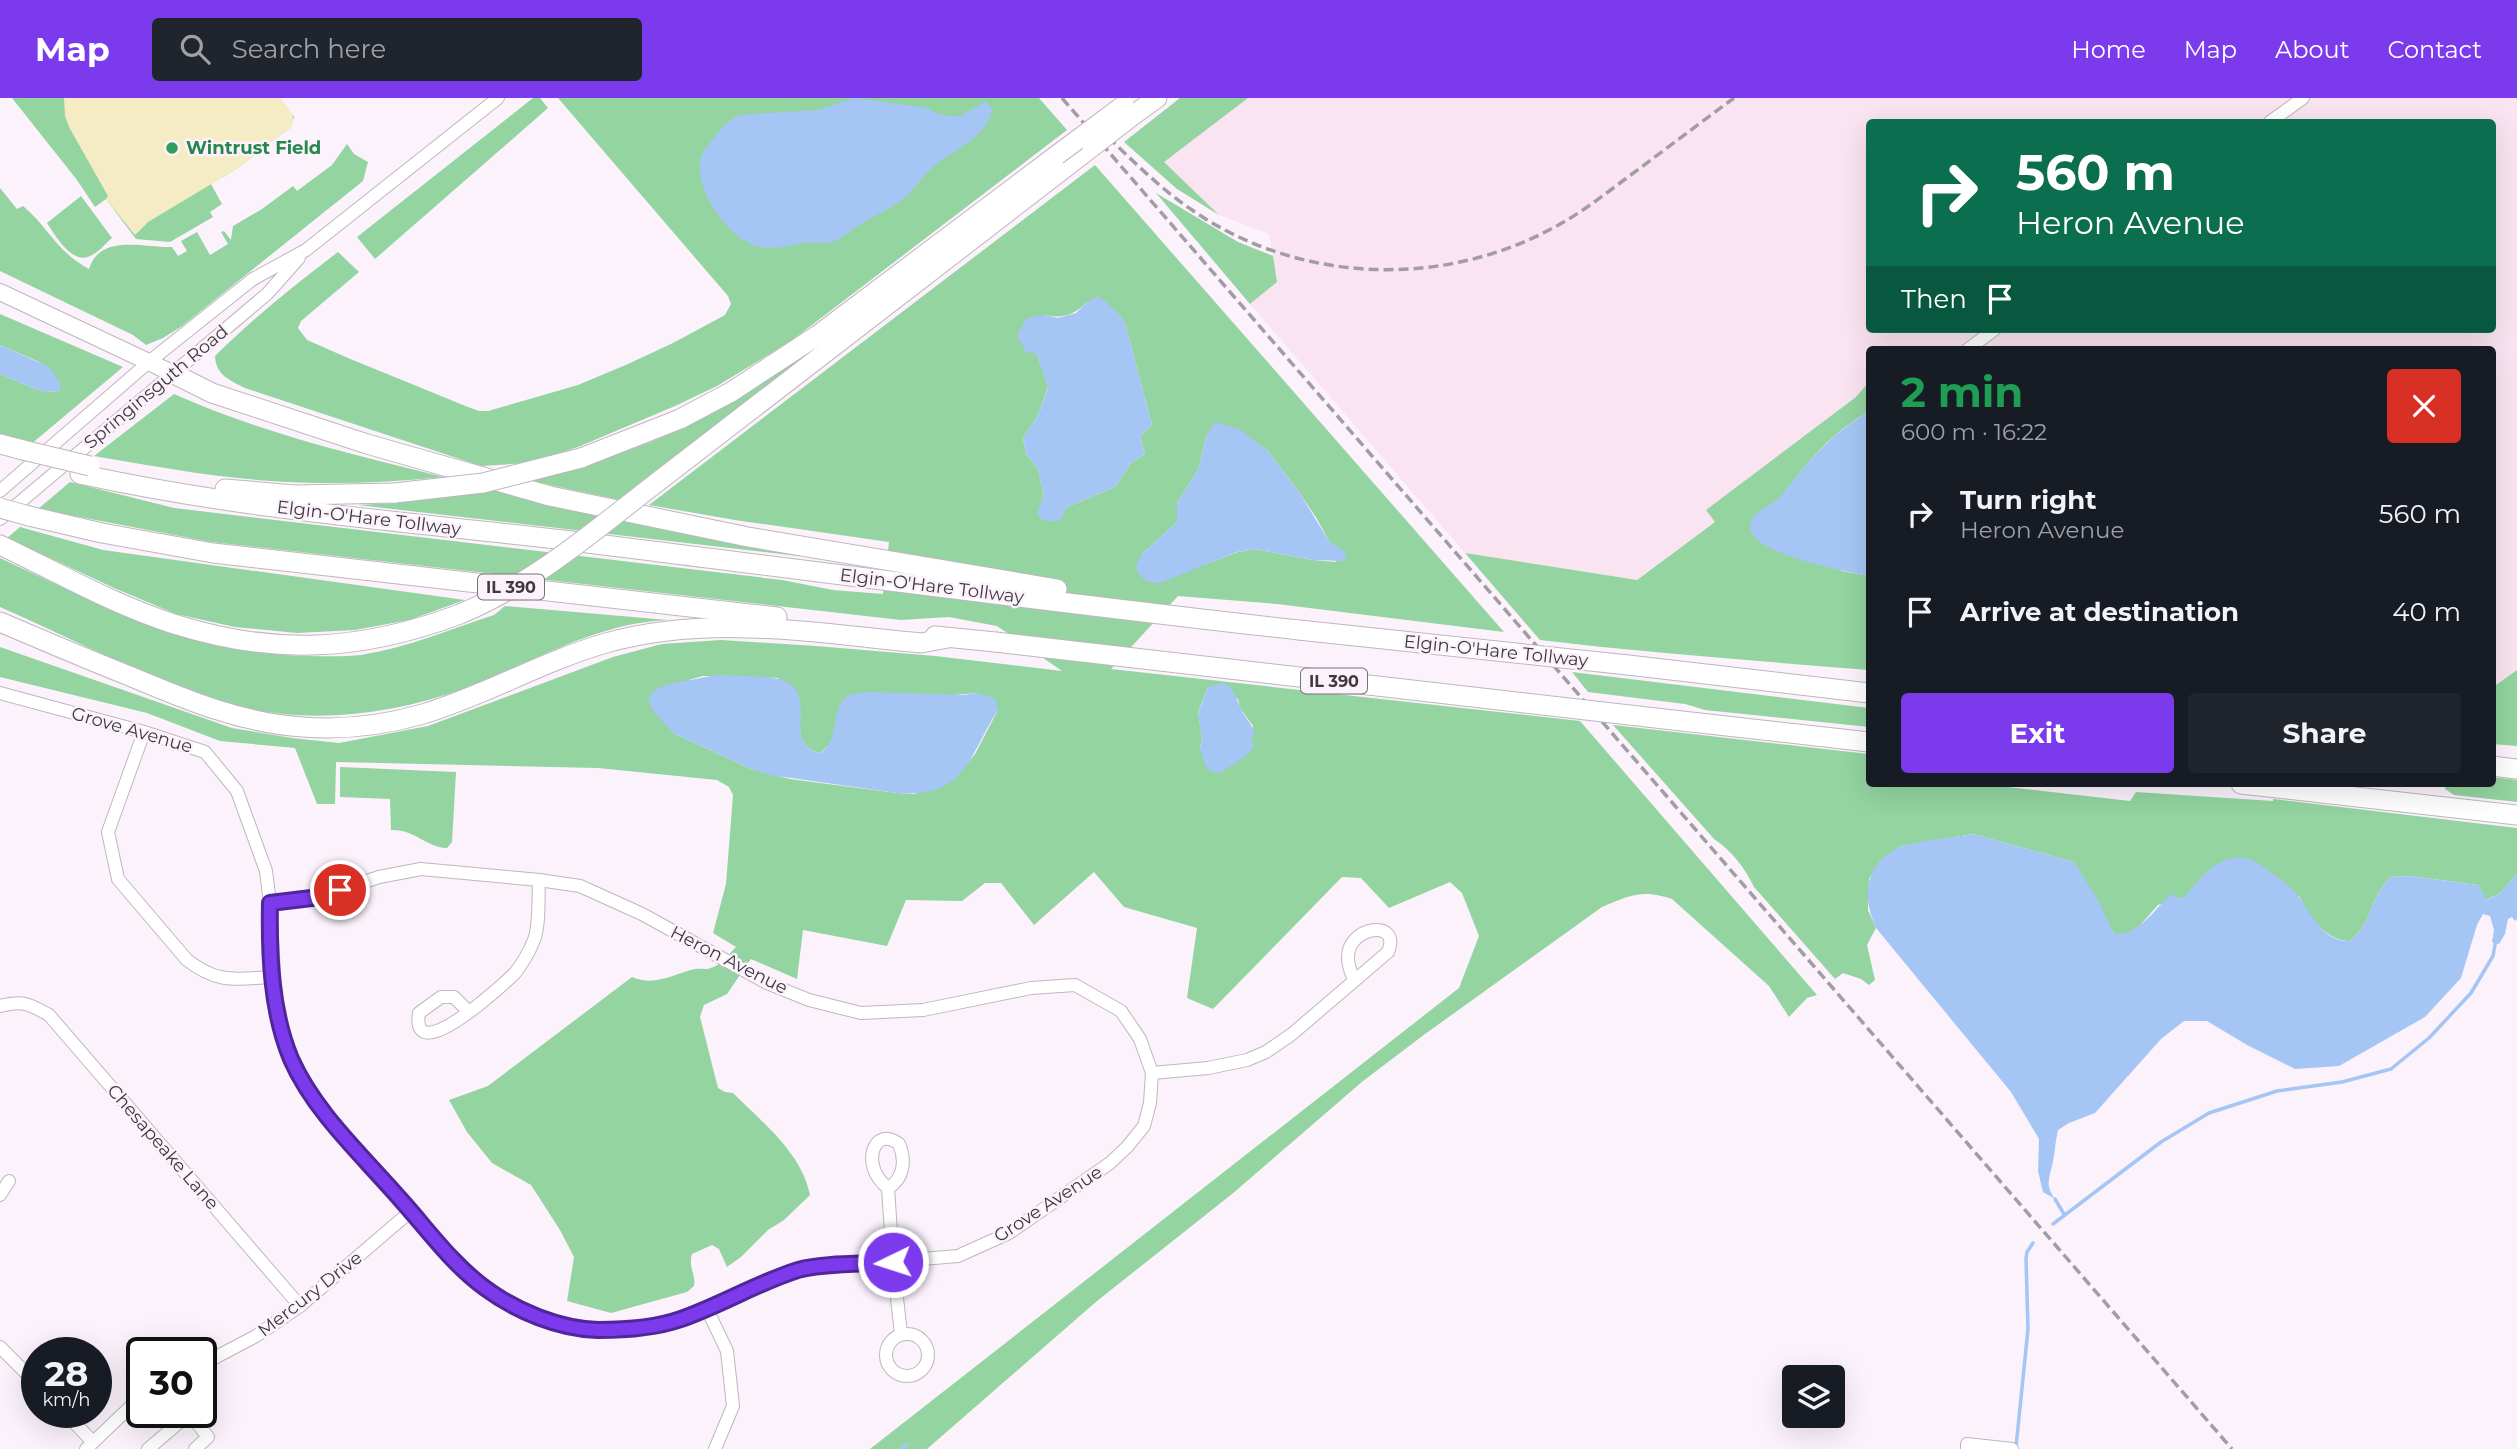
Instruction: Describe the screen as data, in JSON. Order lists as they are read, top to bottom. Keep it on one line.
{"streets":{"highway":["Elgin-O'Hare Tollway","IL 390"],"street":["Springinsguth Road","Grove Avenue","Heron Avenue","Chesapeake Lane","Mercury Drive"]},"crossings":[["Grove Avenue","Heron Avenue"],["Grove Avenue","Mercury Drive"],["Chesapeake Lane","Mercury Drive"]],"places":["Wintrust Field"],"page":{"header":"Map","search":"Search here","nav":["Home","Map","About","Contact"],"turn":["560 m","Heron Avenue"],"then":"Then","heading":["2 min","600 m · 16:22"],"list":[{"name":"Turn right","note":"Heron Avenue","value":"560 m"},{"name":"Arrive at destination","value":"40 m"}],"buttons":["Exit","Share"],"speed":"28 km/h","limit":"30"}}
